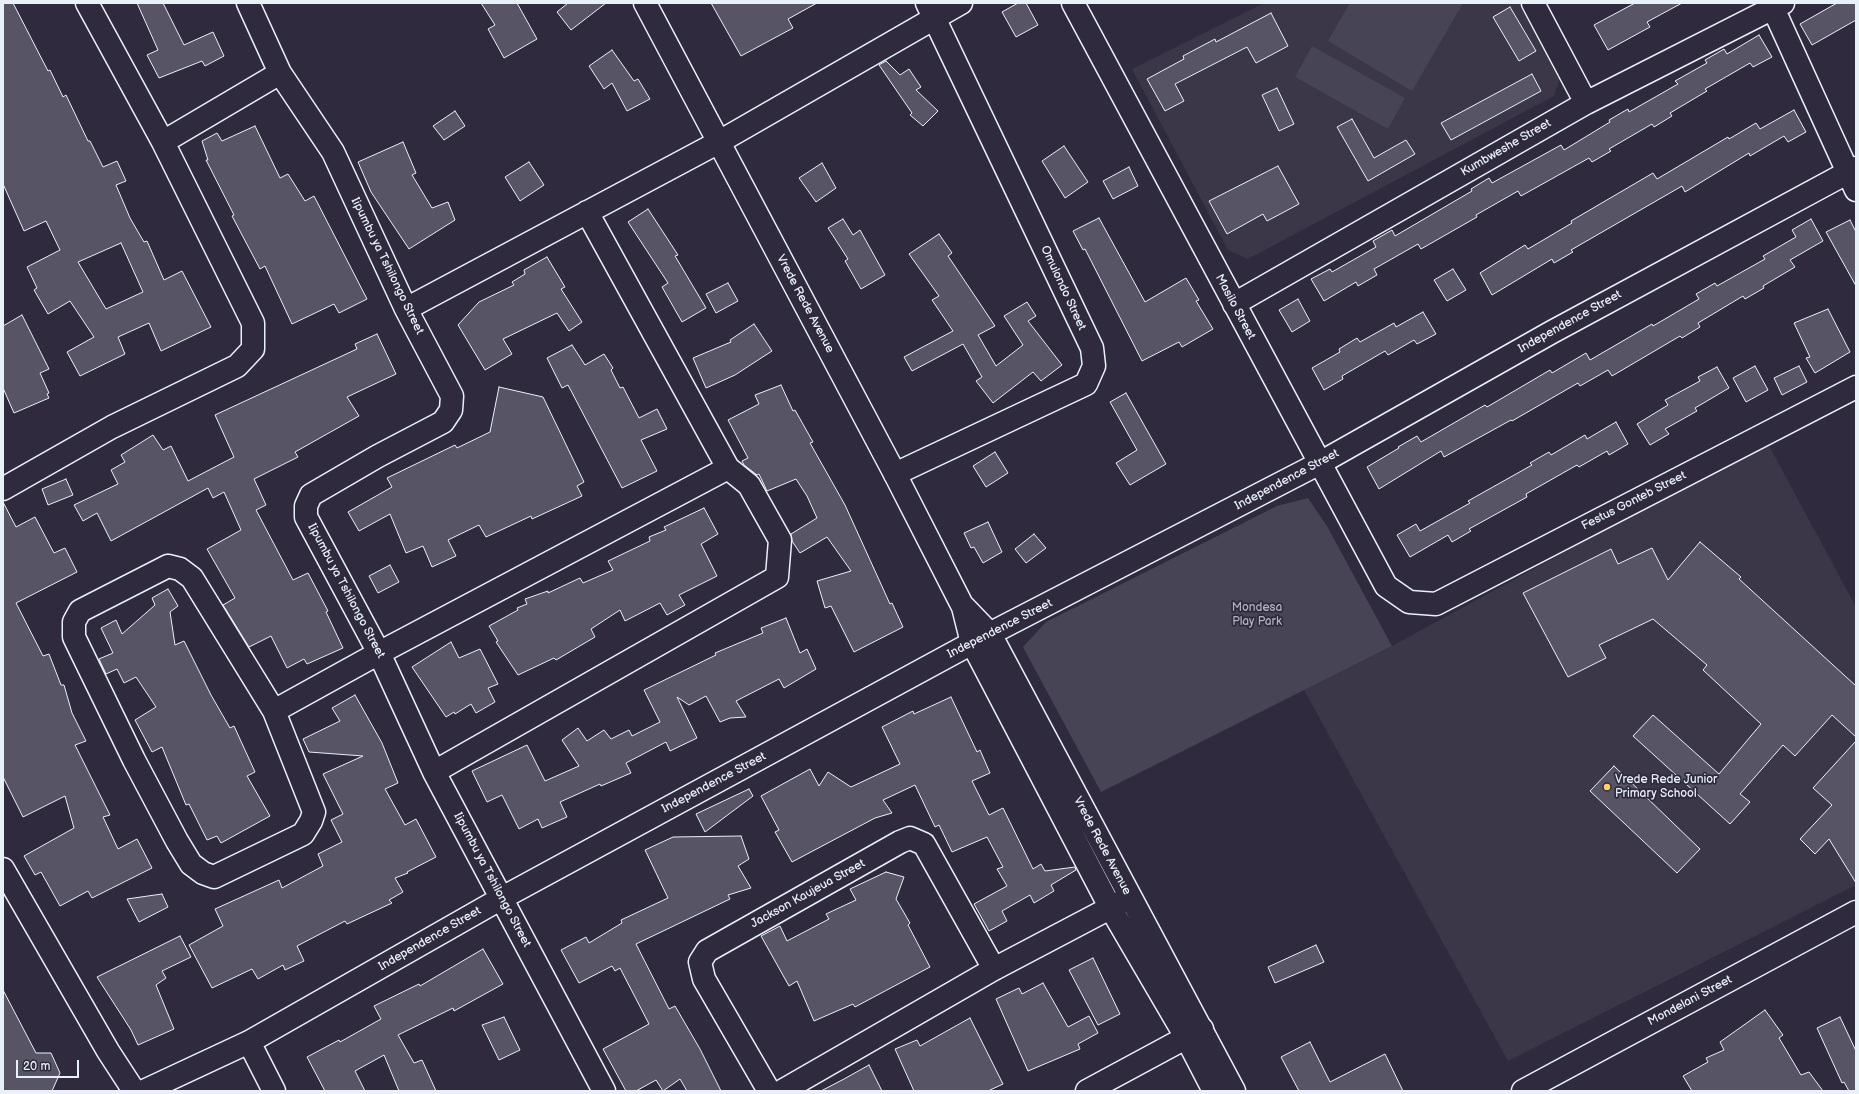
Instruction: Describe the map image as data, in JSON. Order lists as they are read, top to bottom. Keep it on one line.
{"streets":{"street":["Kumbweshe Street","Iipumbu ya Tshilongo Street","Omulondo Street","Vrede Rede Avenue","Masilo Street","Independence Street","Festus Gonteb Street","Jackson Kaujeua Street","Mondelani Street"]},"crossings":[["Kumbweshe Street","Masilo Street"],["Iipumbu ya Tshilongo Street","Independence Street"],["Omulondo Street","Vrede Rede Avenue"],["Vrede Rede Avenue","Independence Street"],["Masilo Street","Independence Street"],["Masilo Street","Festus Gonteb Street"]],"parks":["Mondesa Play Park"],"places":["Vrede Rede Junior Primary School"],"scale_bar":"20 m"}
